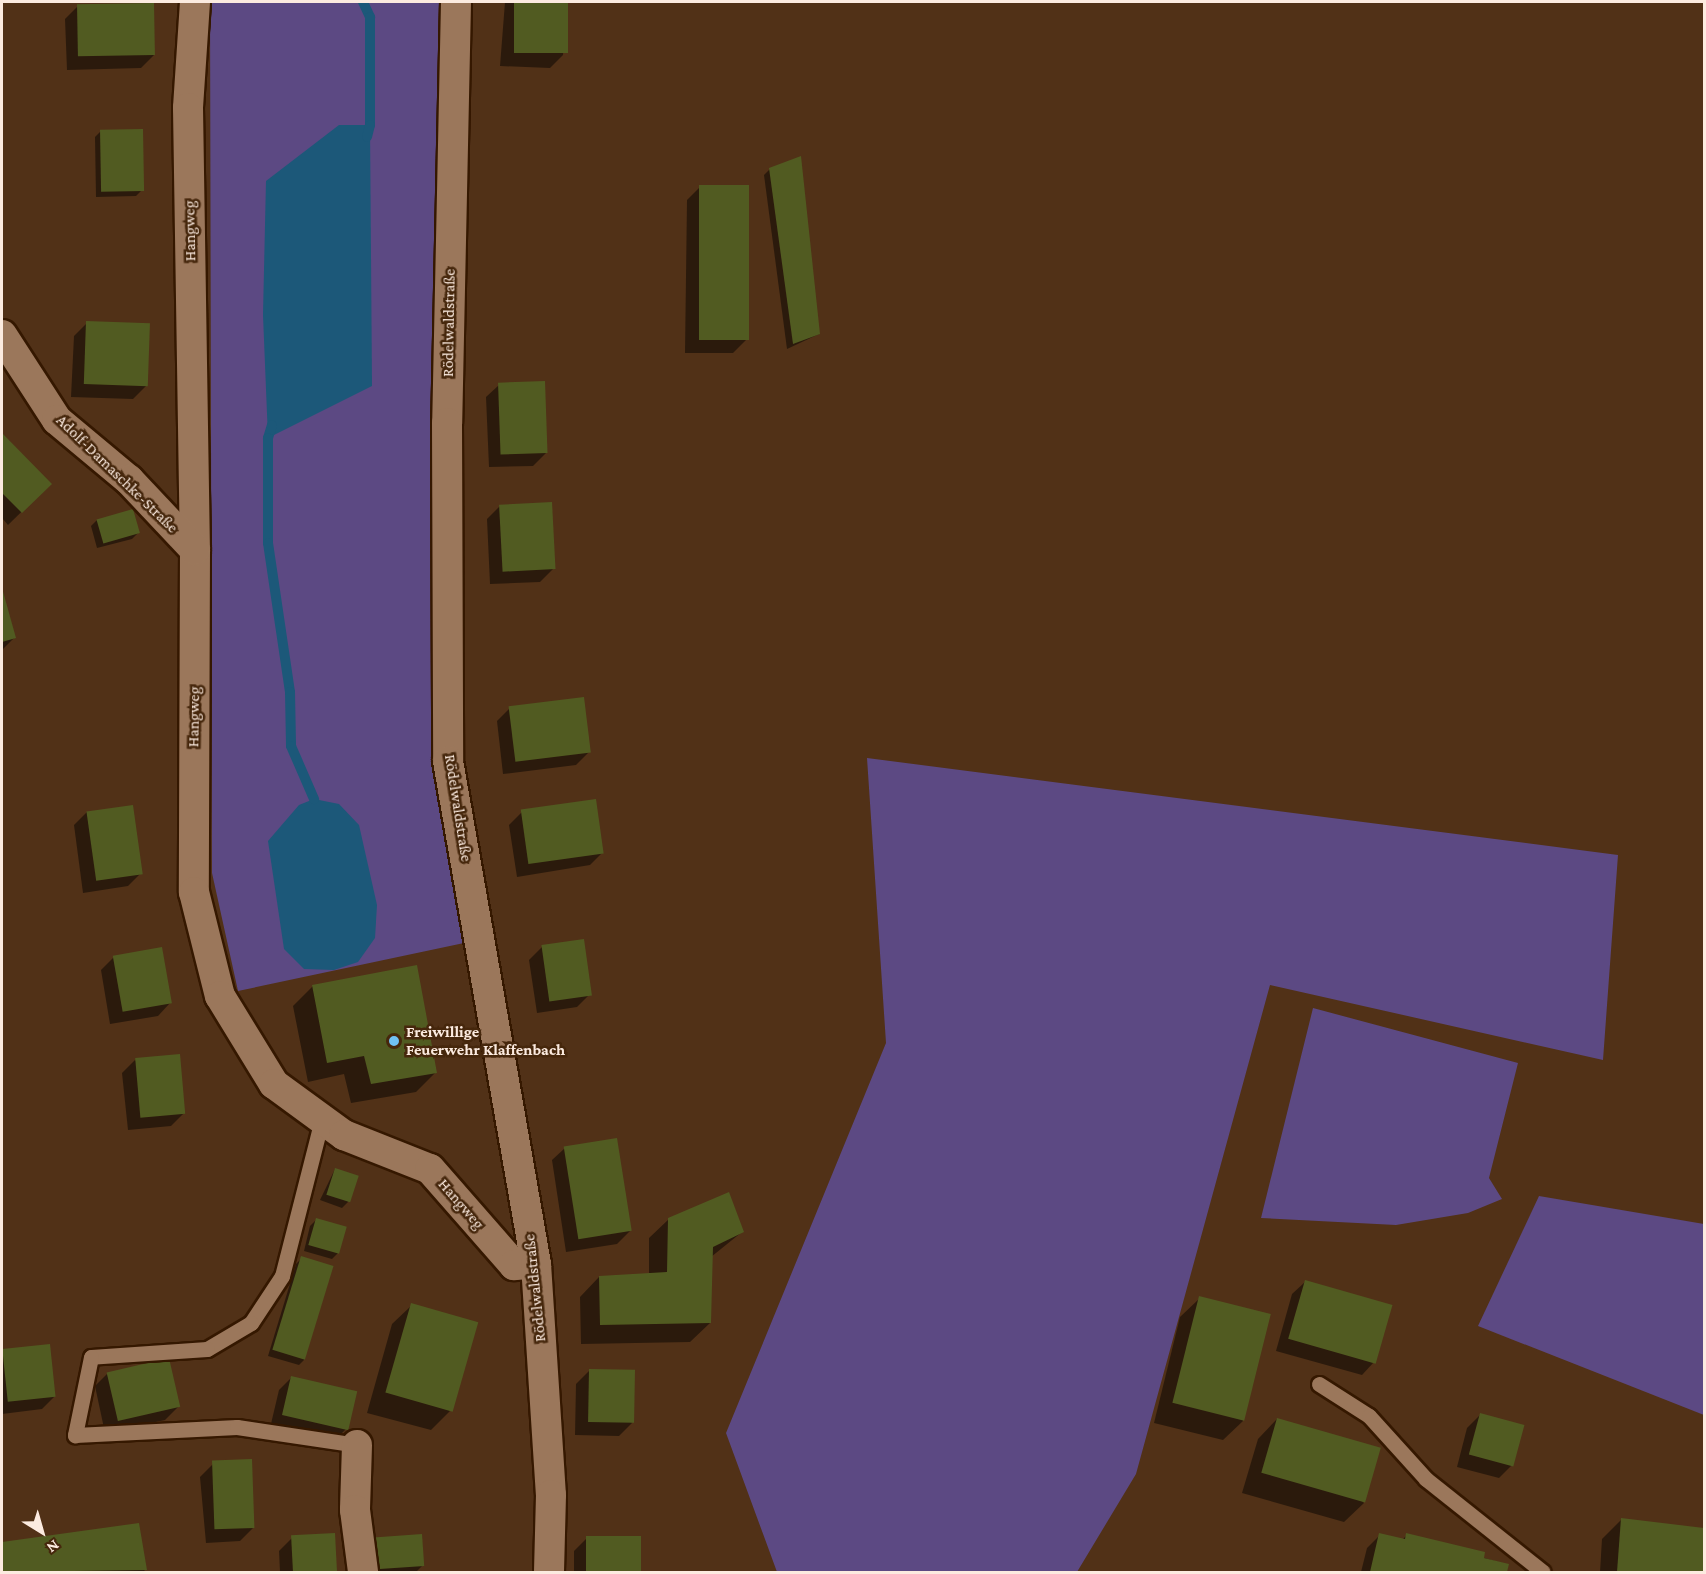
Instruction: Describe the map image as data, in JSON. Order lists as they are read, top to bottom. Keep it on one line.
{"streets":{"street":["Hangweg","Rödelwaldstraße","Adolf-Damaschke-Straße"]},"crossings":[["Hangweg","Rödelwaldstraße"],["Hangweg","Adolf-Damaschke-Straße"]],"places":["Freiwillige Feuerwehr Klaffenbach"],"north":"bottom right"}
